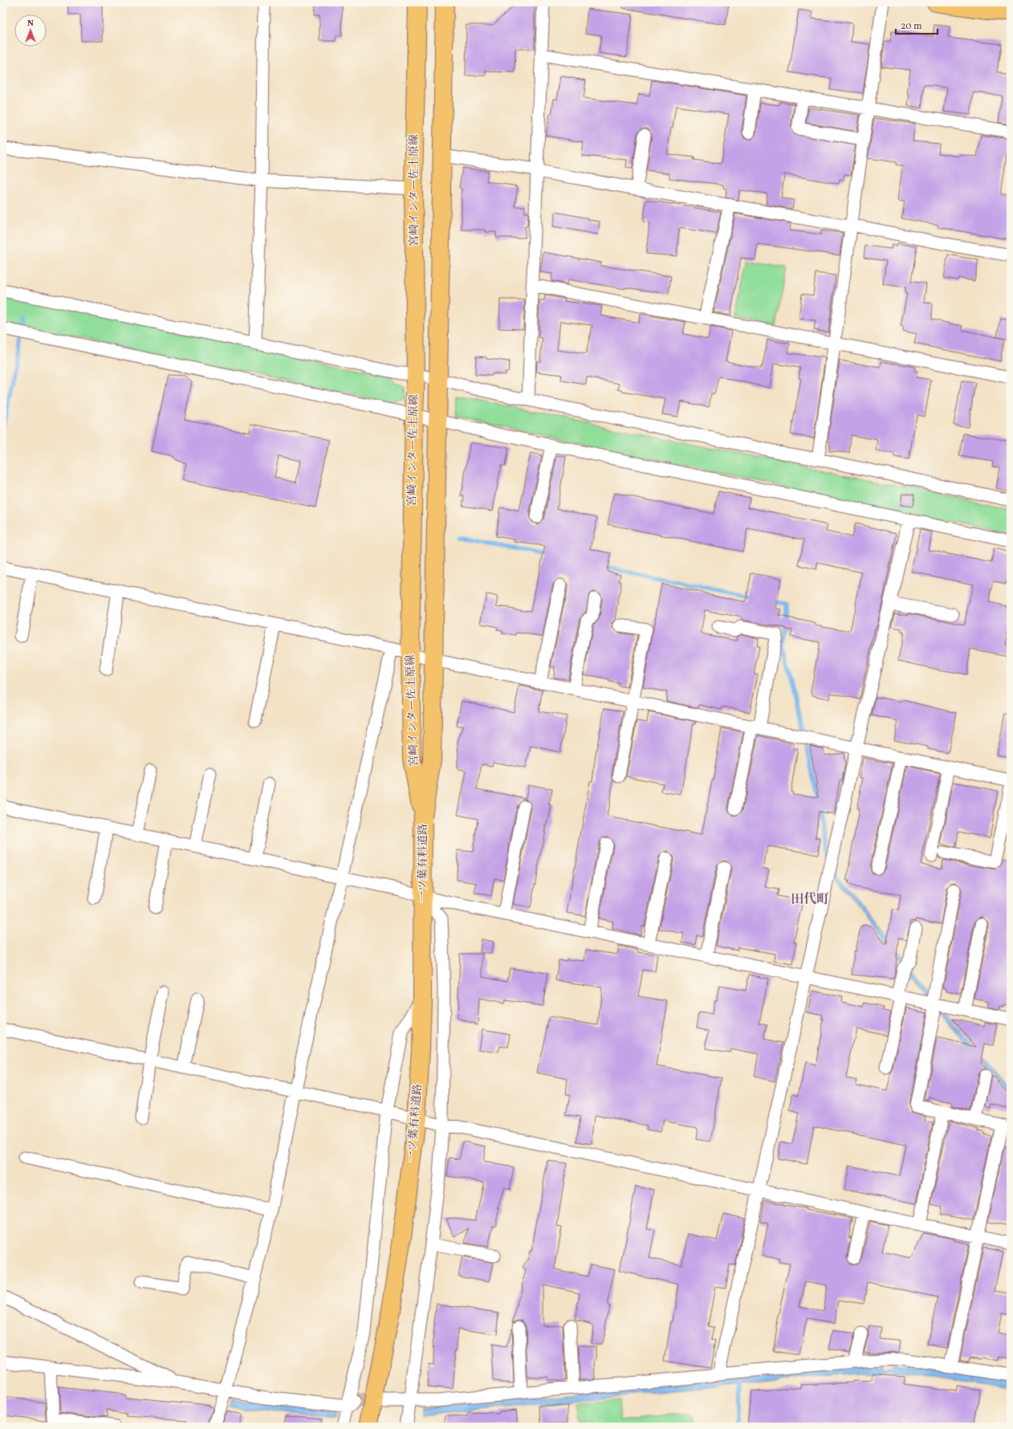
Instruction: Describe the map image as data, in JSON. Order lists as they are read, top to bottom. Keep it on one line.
{"streets":{"main road":["宮崎インター佐土原線","一ツ葉有料道路"]},"crossings":[["宮崎インター佐土原線","一ツ葉有料道路"]],"districts":["田代町"],"scale_bar":"20 m","north":"top"}
